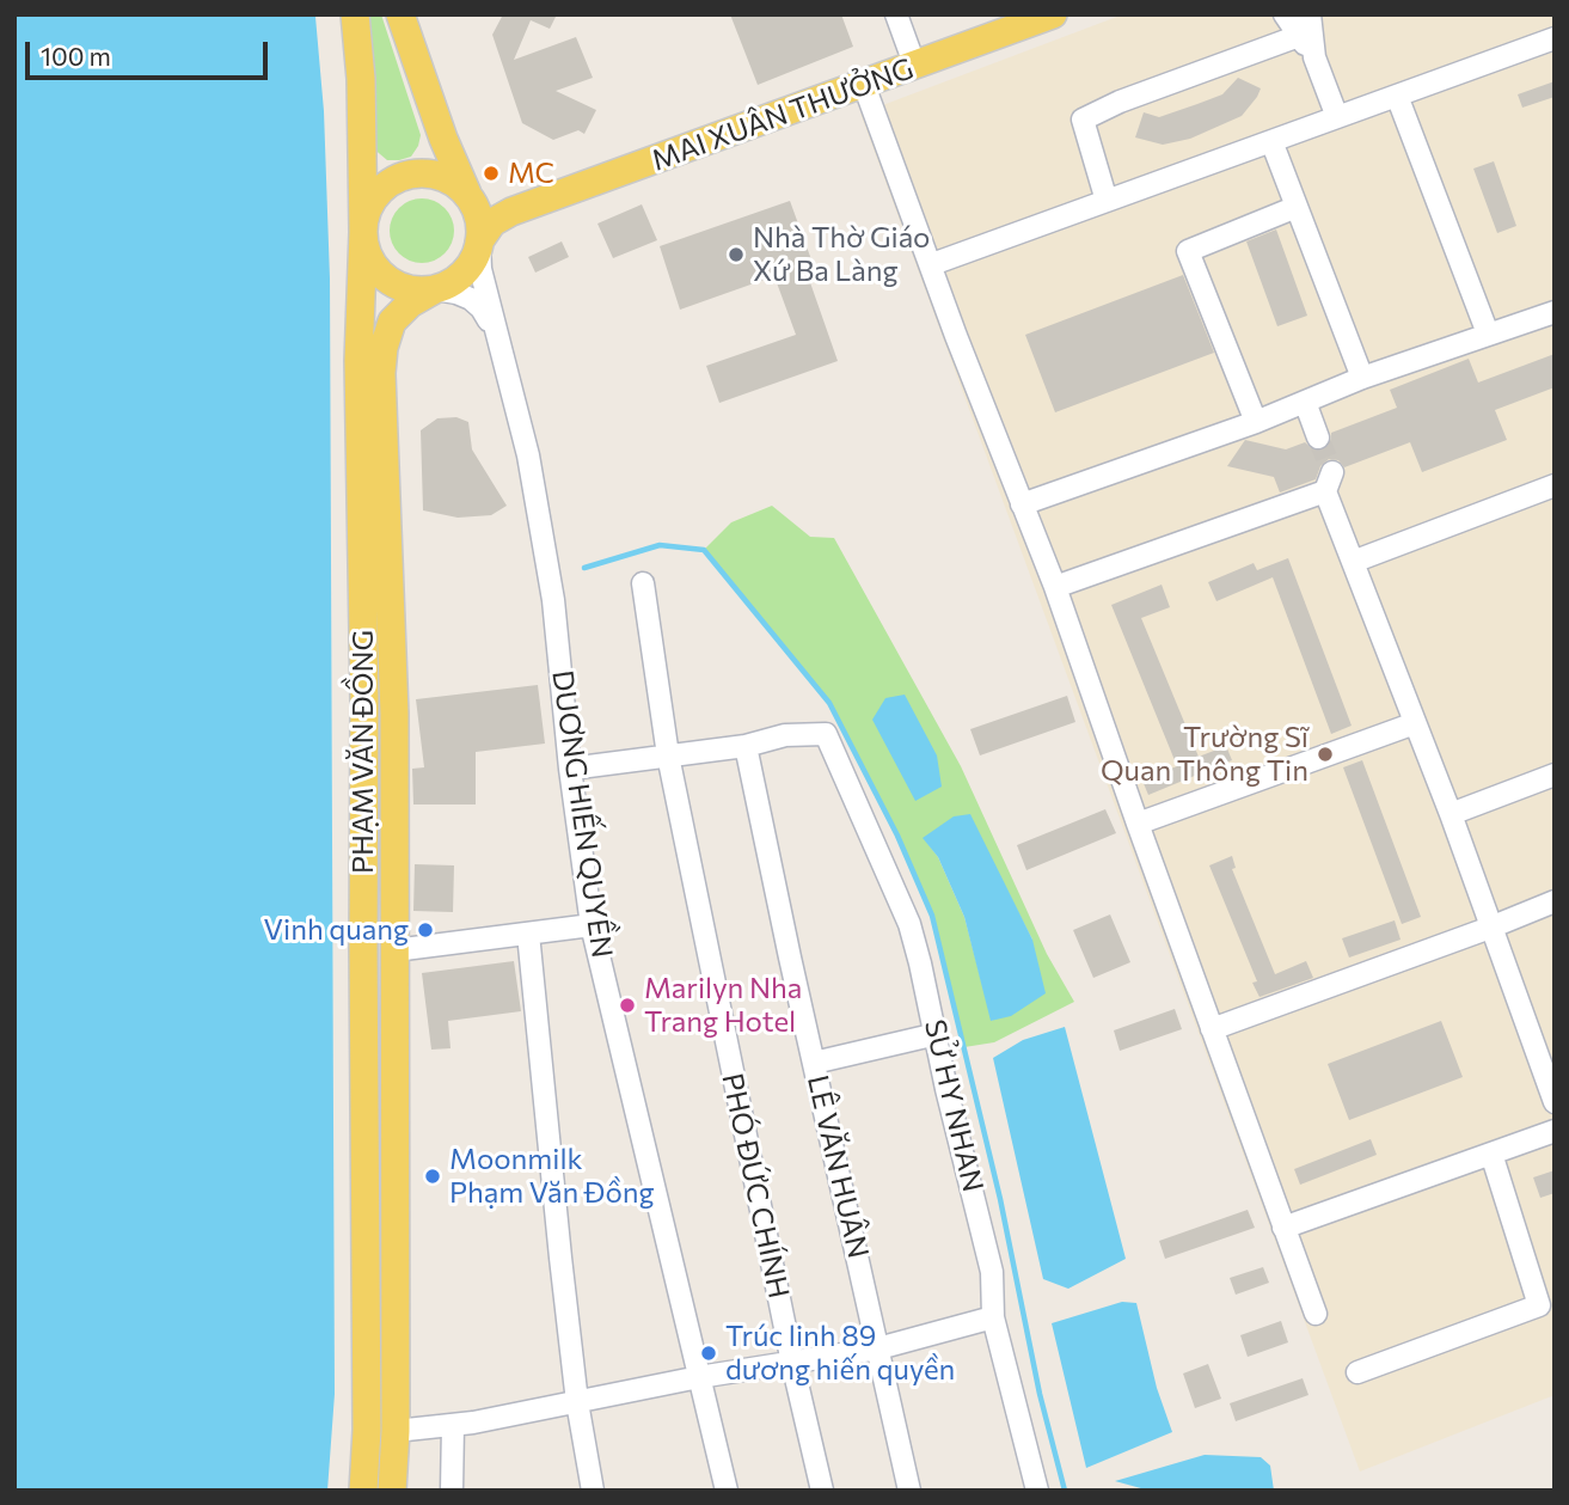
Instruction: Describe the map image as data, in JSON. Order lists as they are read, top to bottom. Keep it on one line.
{"streets":{"main road":["MAI XUÂN THƯỞNG","PHẠM VĂN ĐỒNG"],"street":["DUƠNG HIẾN QUYỀN","SỬ HY NHAN","LÊ VĂN HUÂN","PHÓ ĐỨC CHÍNH"]},"crossings":[["MAI XUÂN THƯỞNG","PHẠM VĂN ĐỒNG"],["MAI XUÂN THƯỞNG","DUƠNG HIẾN QUYỀN"],["PHẠM VĂN ĐỒNG","DUƠNG HIẾN QUYỀN"],["SỬ HY NHAN","LÊ VĂN HUÂN"]],"places":["MC","Nhà Thờ Giáo Xứ Ba Làng","Trường Sĩ Quan Thông Tin","Vinh quang","Marilyn Nha Trang Hotel","Moonmilk Phạm Văn Đồng","Trúc linh 89 dương hiến quyền"],"scale_bar":"100 m"}
